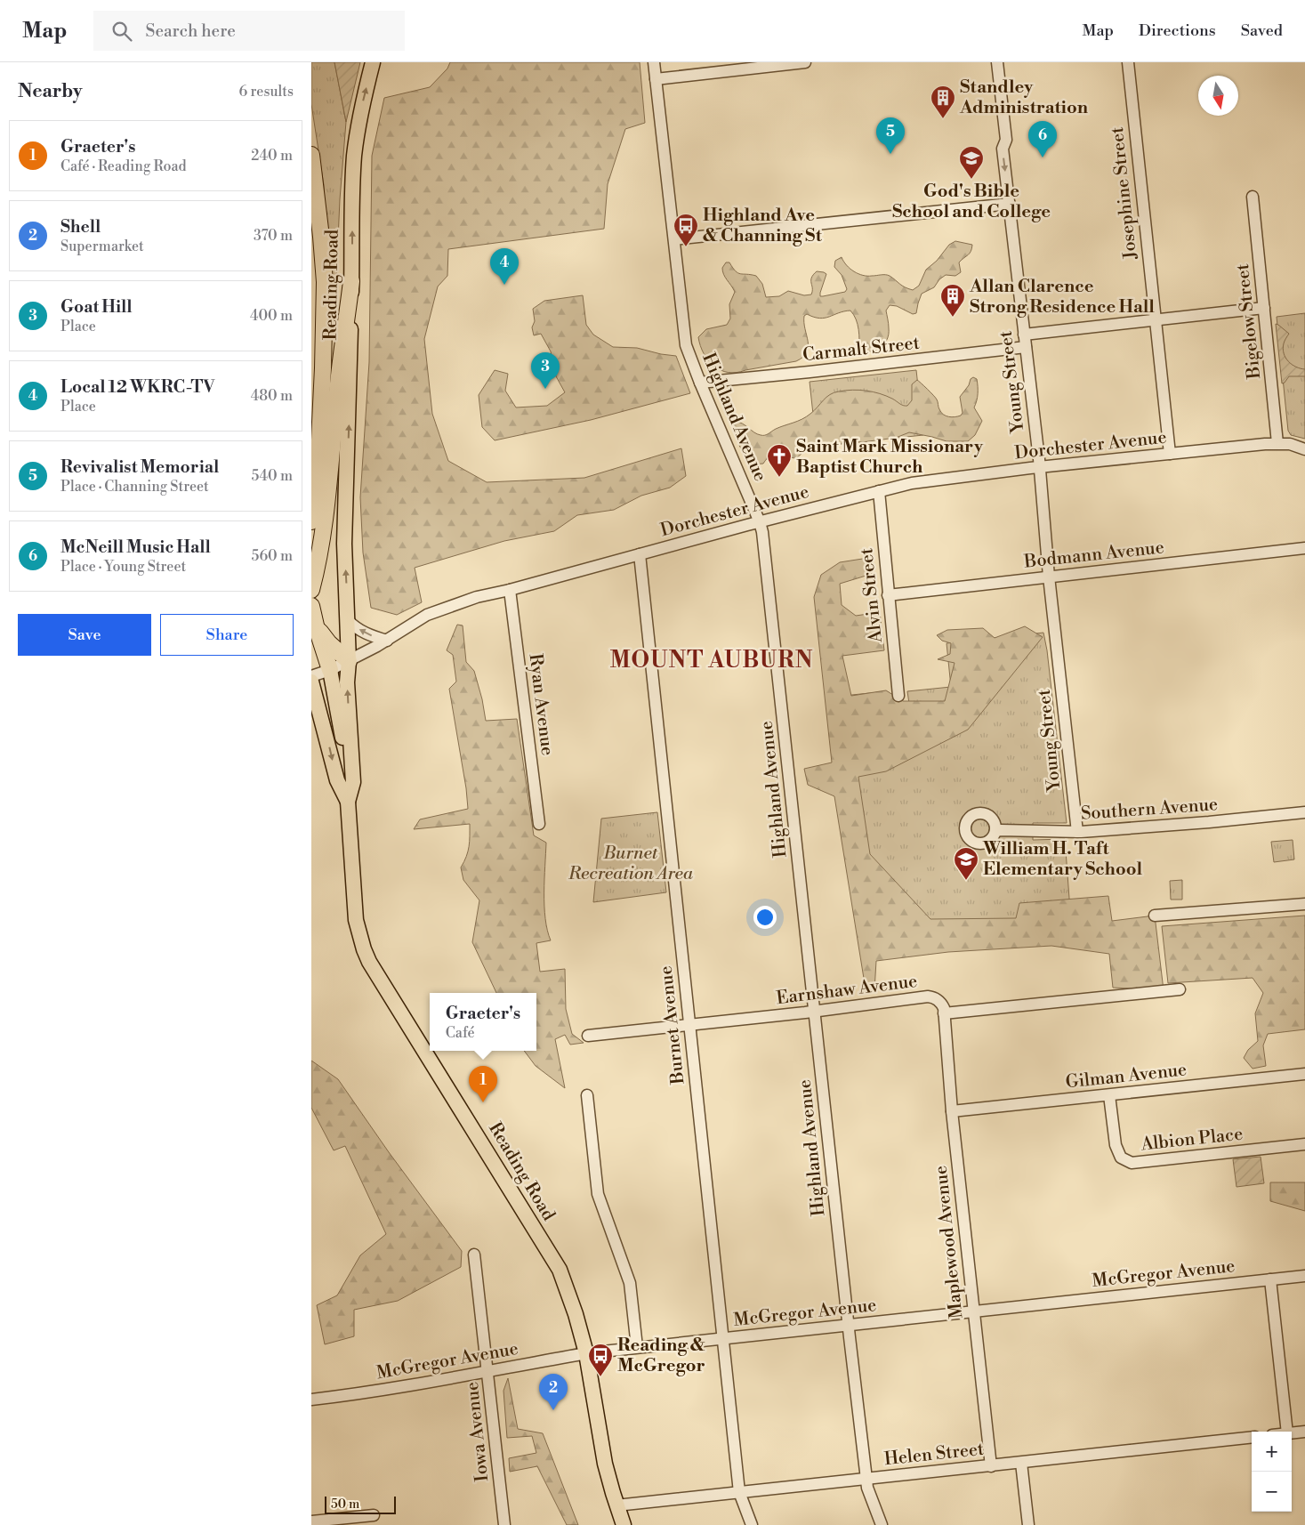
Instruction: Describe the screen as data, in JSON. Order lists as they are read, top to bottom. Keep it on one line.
{"streets":{"main road":["Reading Road"],"street":["Josephine Street","Bigelow Street","Carmalt Street","Young Street","Highland Avenue","Dorchester Avenue","Bodmann Avenue","Alvin Street","Ryan Avenue","Southern Avenue","Earnshaw Avenue","Burnet Avenue","Gilman Avenue","Albion Place","Maplewood Avenue","McGregor Avenue","Iowa Avenue","Helen Street"]},"crossings":[["Josephine Street","Dorchester Avenue"],["Reading Road","Dorchester Avenue"],["Reading Road","McGregor Avenue"],["Reading Road","Helen Street"],["Bigelow Street","Dorchester Avenue"],["Carmalt Street","Young Street"],["Carmalt Street","Highland Avenue"],["Young Street","Dorchester Avenue"],["Young Street","Bodmann Avenue"],["Young Street","Southern Avenue"],["Highland Avenue","Dorchester Avenue"],["Highland Avenue","Earnshaw Avenue"],["Highland Avenue","McGregor Avenue"],["Highland Avenue","Helen Street"],["Dorchester Avenue","Alvin Street"],["Dorchester Avenue","Ryan Avenue"],["Dorchester Avenue","Burnet Avenue"],["Bodmann Avenue","Alvin Street"],["Earnshaw Avenue","Burnet Avenue"],["Earnshaw Avenue","Maplewood Avenue"],["Burnet Avenue","McGregor Avenue"],["Burnet Avenue","Helen Street"],["Gilman Avenue","Albion Place"],["Gilman Avenue","Maplewood Avenue"],["Maplewood Avenue","McGregor Avenue"],["Maplewood Avenue","Helen Street"],["McGregor Avenue","Iowa Avenue"]],"districts":["MOUNT AUBURN"],"parks":["Burnet Recreation Area"],"places":{"building":["Standley Administration","Allan Clarence Strong Residence Hall"],"school or university":["God's Bible School and College","William H. Taft Elementary School"],"bus stop":["Highland Ave & Channing St","Reading & McGregor"],"church":["Saint Mark Missionary Baptist Church"]},"scale_bar":"50 m","north":"bottom","page":{"header":"Map","search":"Search here","nav":["Map","Directions","Saved"],"heading":["Nearby","6 results"],"pins":["5","6","4","3","1","2"],"list":[{"mark":"1","name":"Graeter's","note":"Café · Reading Road","value":"240 m"},{"mark":"2","name":"Shell","note":"Supermarket","value":"370 m"},{"mark":"3","name":"Goat Hill","note":"Place","value":"400 m"},{"mark":"4","name":"Local 12 WKRC-TV","note":"Place","value":"480 m"},{"mark":"5","name":"Revivalist Memorial","note":"Place · Channing Street","value":"540 m"},{"mark":"6","name":"McNeill Music Hall","note":"Place · Young Street","value":"560 m"}],"buttons":["Save","Share"],"popup":["Graeter's","Café"],"map_buttons":["+","−"],"scale":"50 m"}}
